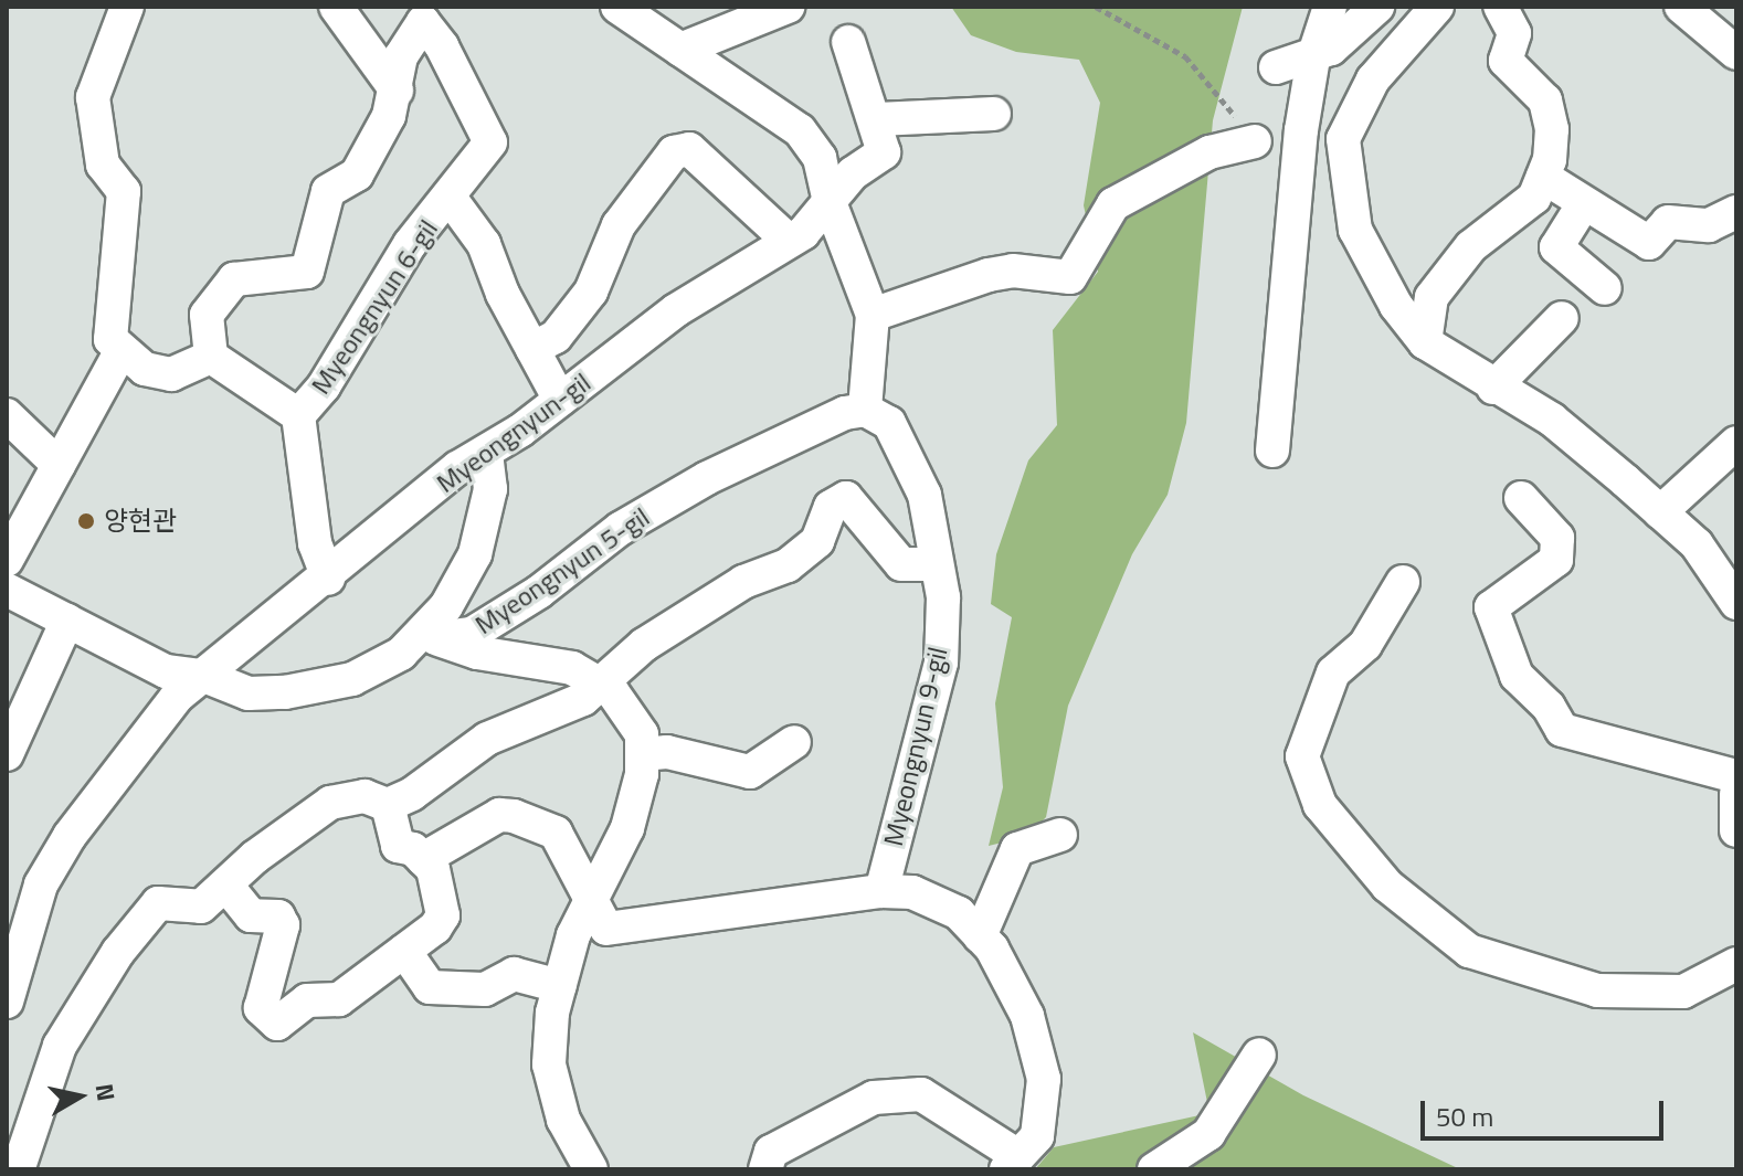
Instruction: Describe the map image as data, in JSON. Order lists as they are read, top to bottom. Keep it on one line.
{"streets":{"street":["Myeongnyun 6-gil","Myeongnyun-gil","Myeongnyun 5-gil","Myeongnyun 9-gil"]},"crossings":[["Myeongnyun 6-gil","Myeongnyun-gil"],["Myeongnyun-gil","Myeongnyun 5-gil"],["Myeongnyun 5-gil","Myeongnyun 9-gil"]],"places":["양현관"],"scale_bar":"50 m","north":"right"}
